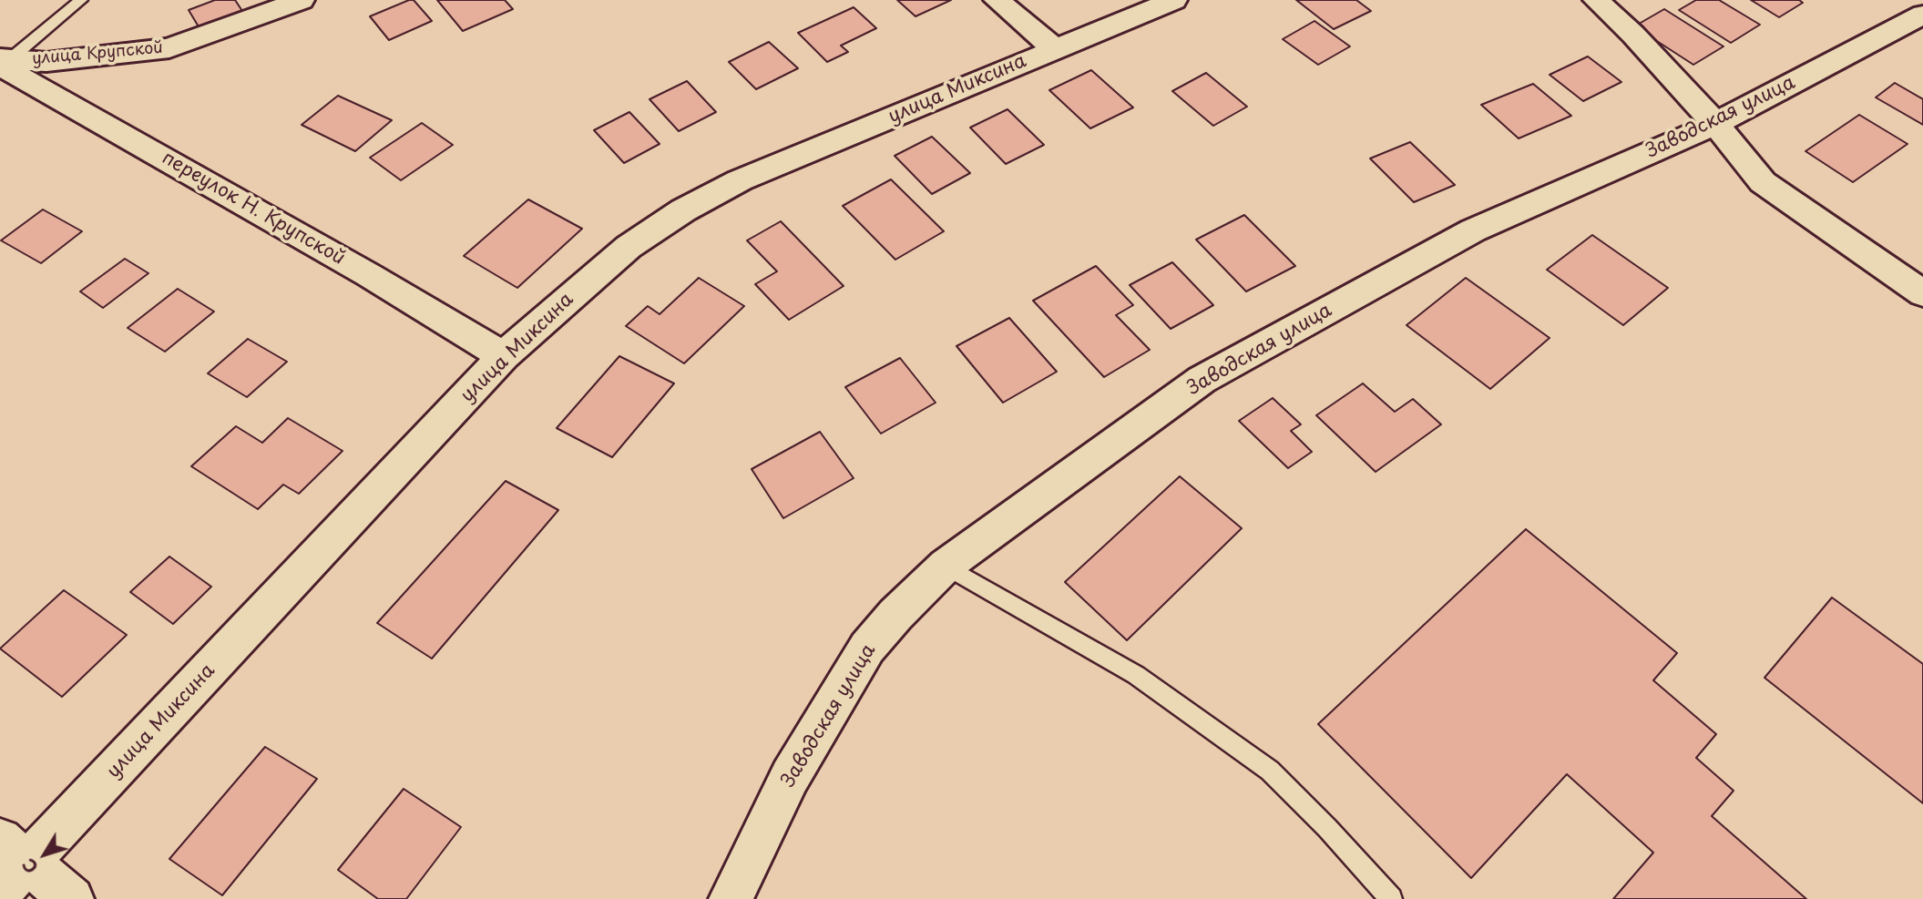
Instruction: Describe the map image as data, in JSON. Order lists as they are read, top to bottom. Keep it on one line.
{"streets":{"street":["улица Крупской","улица Миксина","Заводская улица","переулок Н. Крупской"]},"crossings":[["улица Крупской","переулок Н. Крупской"],["улица Миксина","переулок Н. Крупской"]],"north":"bottom left"}
